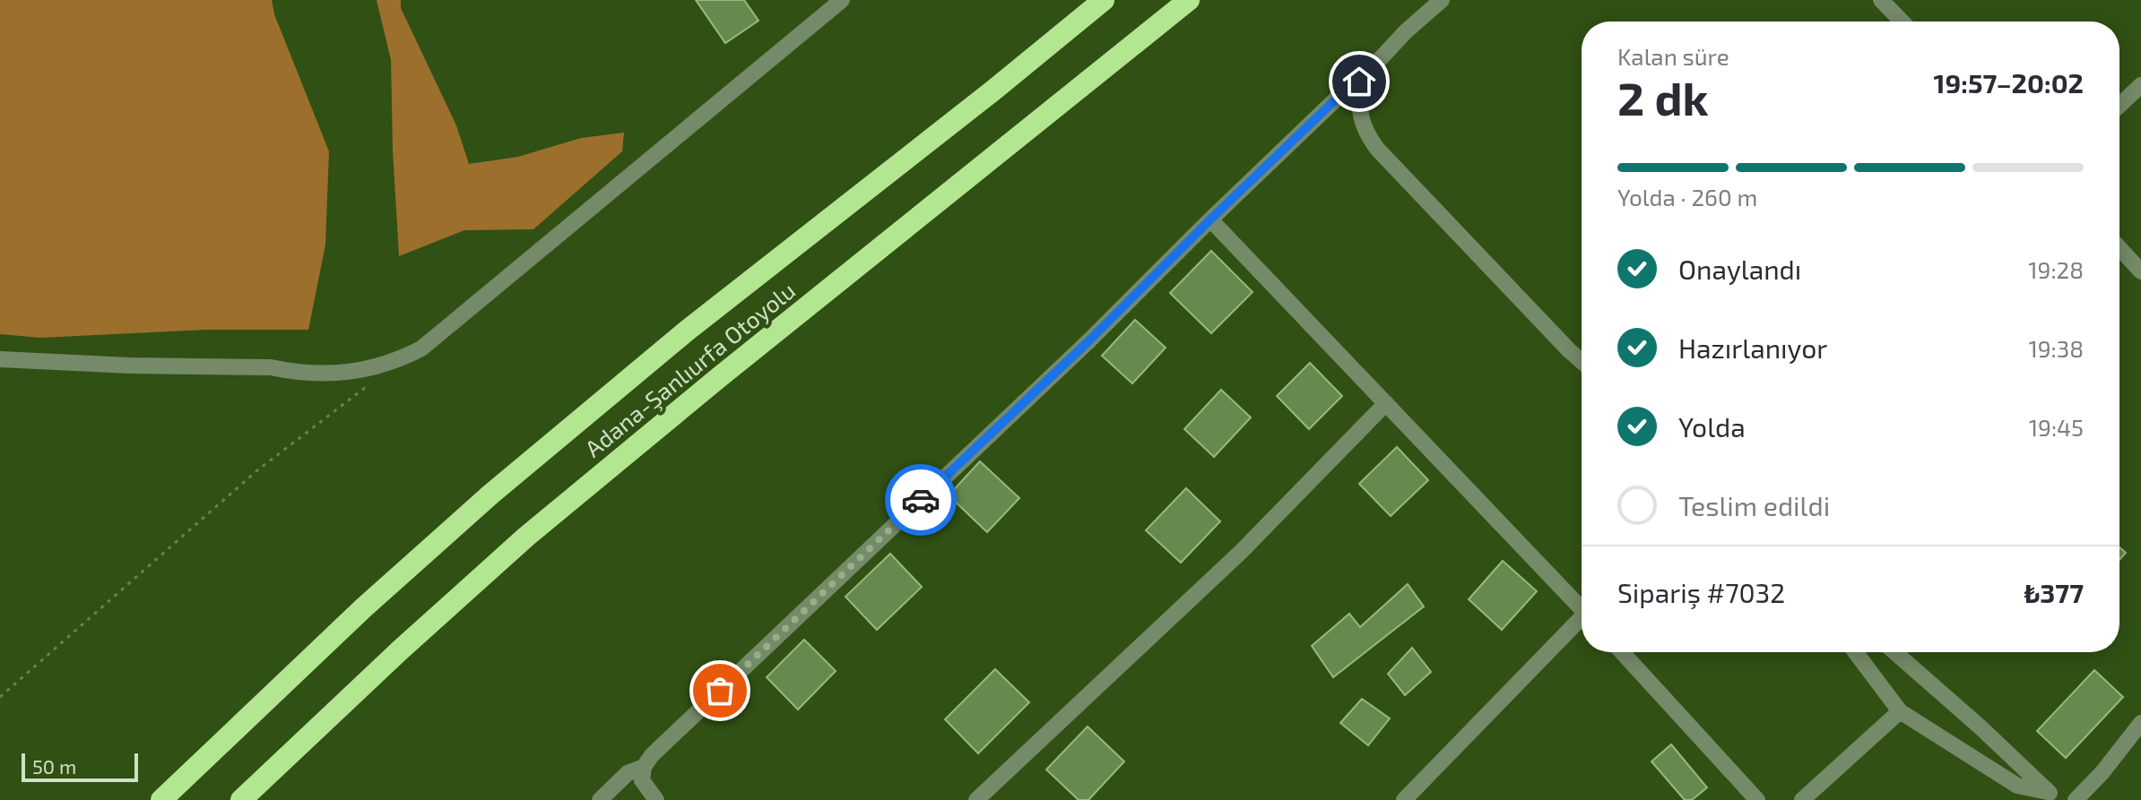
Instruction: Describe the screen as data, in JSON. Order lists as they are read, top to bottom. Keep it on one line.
{"streets":{"highway":["Adana-Şanlıurfa Otoyolu"]},"scale_bar":"50 m","page":{"heading":["2 dk","Kalan süre","19:57–20:02"],"panel":["Sipariş #7032","₺377"],"bar":"Yolda · 260 m","list":[["Onaylandı","19:28"],["Hazırlanıyor","19:38"],["Yolda","19:45"],"Teslim edildi"],"scale":"50 m"}}
